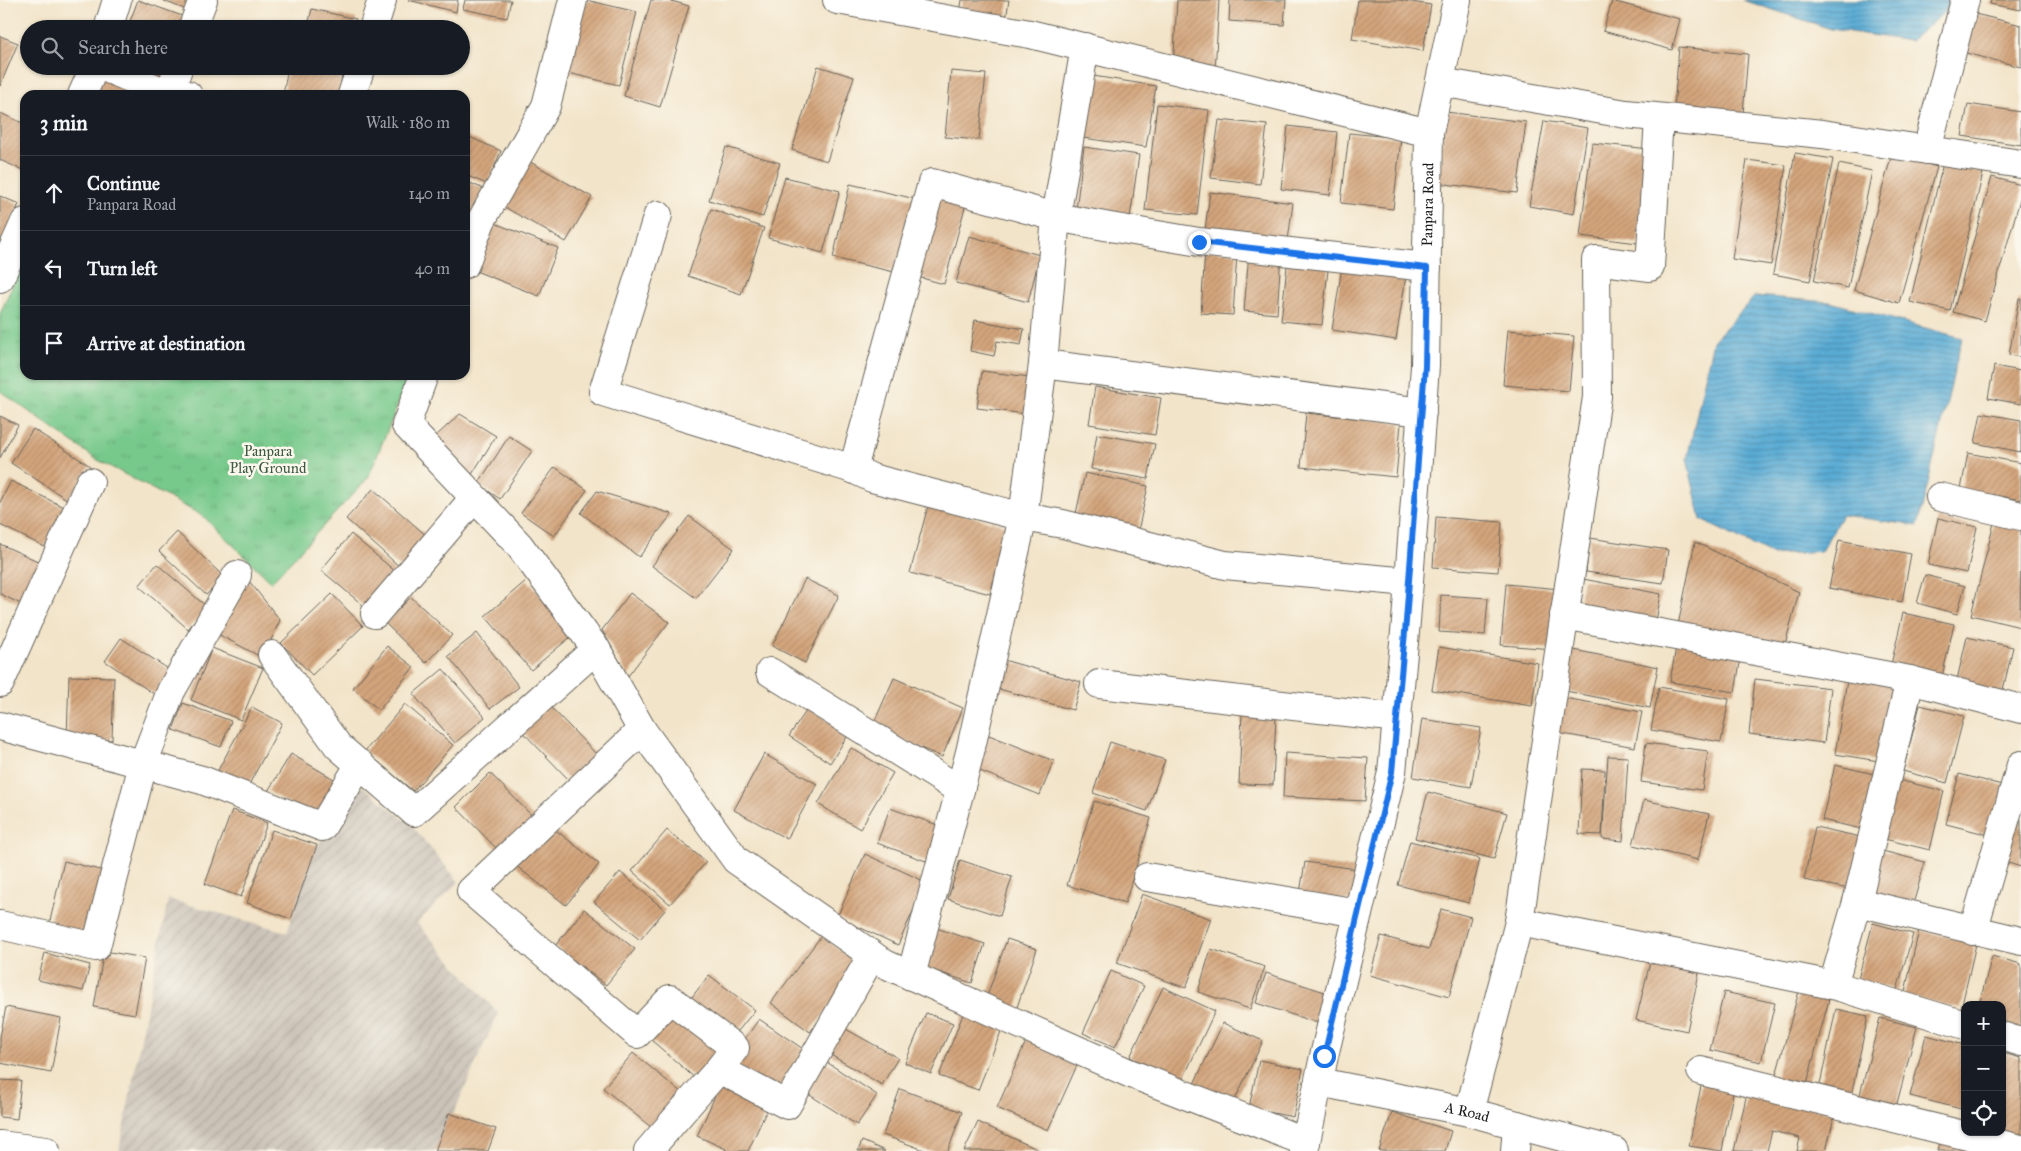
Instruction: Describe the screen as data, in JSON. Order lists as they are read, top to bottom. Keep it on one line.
{"streets":{"street":["Panpara Road","A Road"]},"crossings":[["Panpara Road","A Road"]],"parks":["Panpara Play Ground"],"page":{"search":"Search here","heading":["3 min","Walk · 180 m"],"list":[["Continue","Panpara Road","140 m"],["Turn left","40 m"],"Arrive at destination"],"map_buttons":["+","−"]}}
